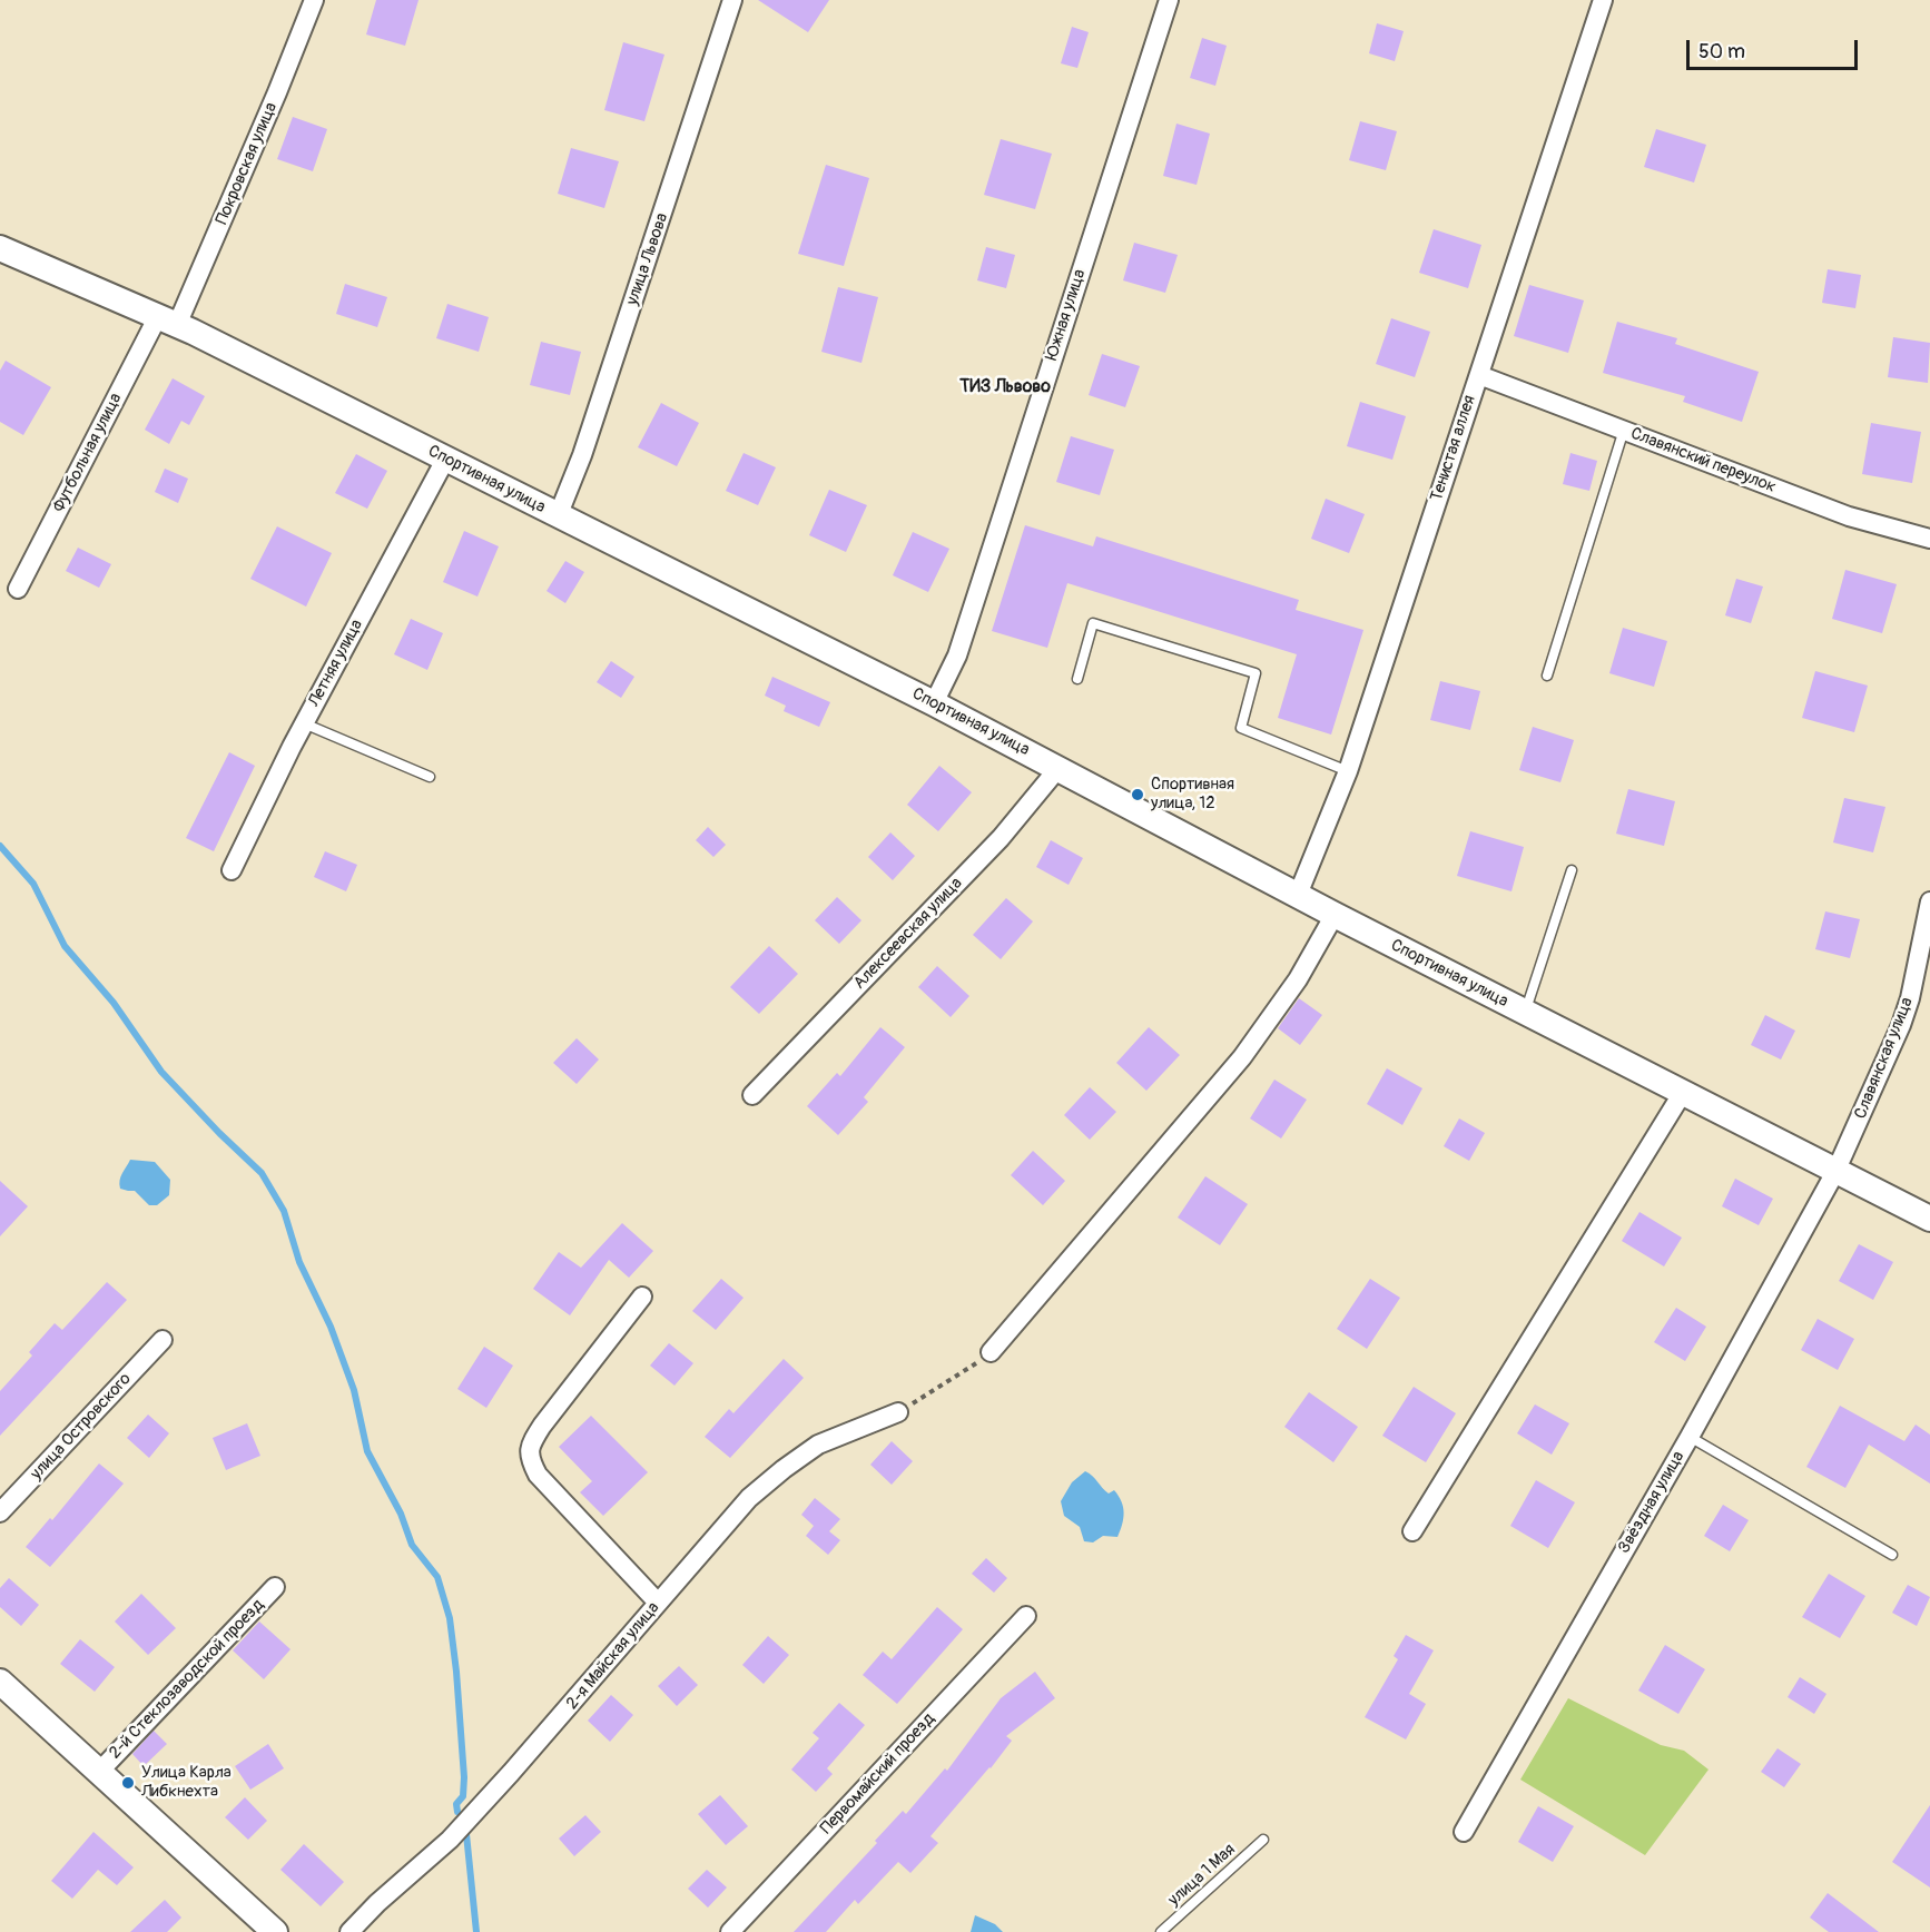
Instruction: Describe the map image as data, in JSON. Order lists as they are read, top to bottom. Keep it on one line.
{"streets":{"street":["Покровская улица","улица Львова","Южная улица","Тенистая аллея","Футбольная улица","Славянский переулок","Спортивная улица","Летняя улица","Алексеевская улица","Славянская улица","улица Островского","Звёздная улица","2-я Майская улица","2-й Стеклозаводской проезд","Первомайский проезд"],"lane":["улица 1 Мая"]},"crossings":[["Покровская улица","Футбольная улица"],["Покровская улица","Спортивная улица"],["улица Львова","Спортивная улица"],["Южная улица","Спортивная улица"],["Тенистая аллея","Славянский переулок"],["Тенистая аллея","Спортивная улица"],["Футбольная улица","Спортивная улица"],["Спортивная улица","Летняя улица"],["Спортивная улица","Алексеевская улица"],["Спортивная улица","Славянская улица"],["Спортивная улица","Звёздная улица"],["Славянская улица","Звёздная улица"]],"districts":["ТИЗ Львово"],"places":["Спортивная улица, 12","Улица Карла Либкнехта"],"scale_bar":"50 m"}
